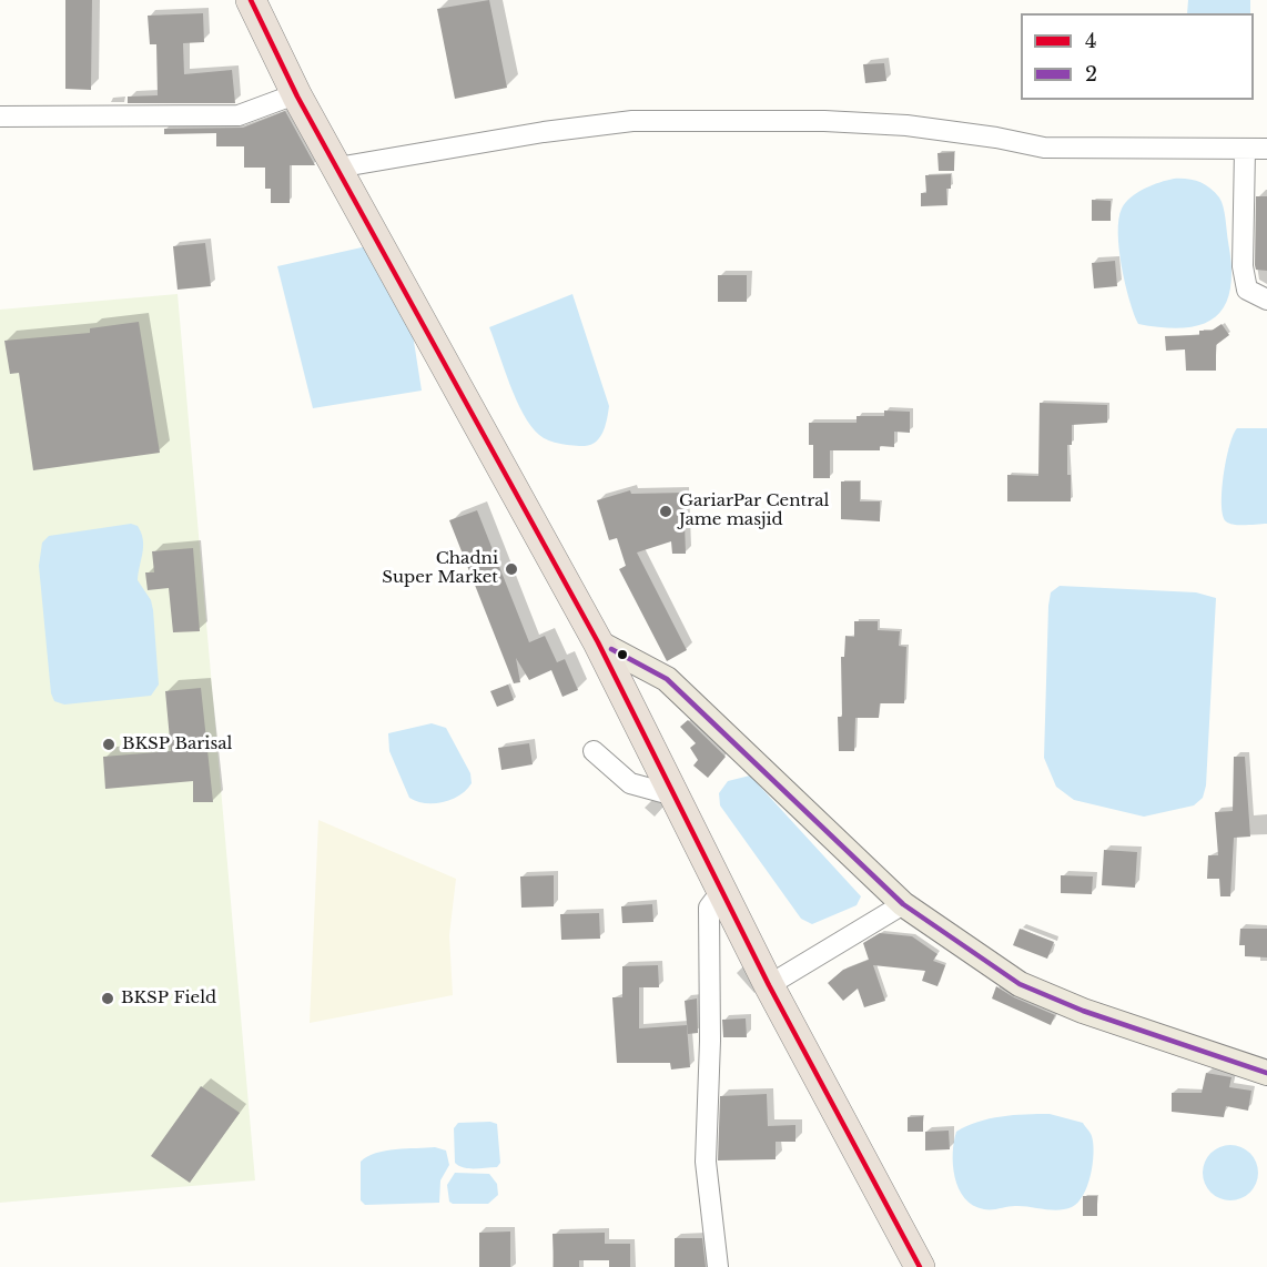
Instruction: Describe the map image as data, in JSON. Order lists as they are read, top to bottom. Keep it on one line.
{"places":["GariarPar Central Jame masjid","Chadni Super Market","BKSP Barisal","BKSP Field"],"lines":["transit line 4","transit line 2"],"legend":["4","2"]}
